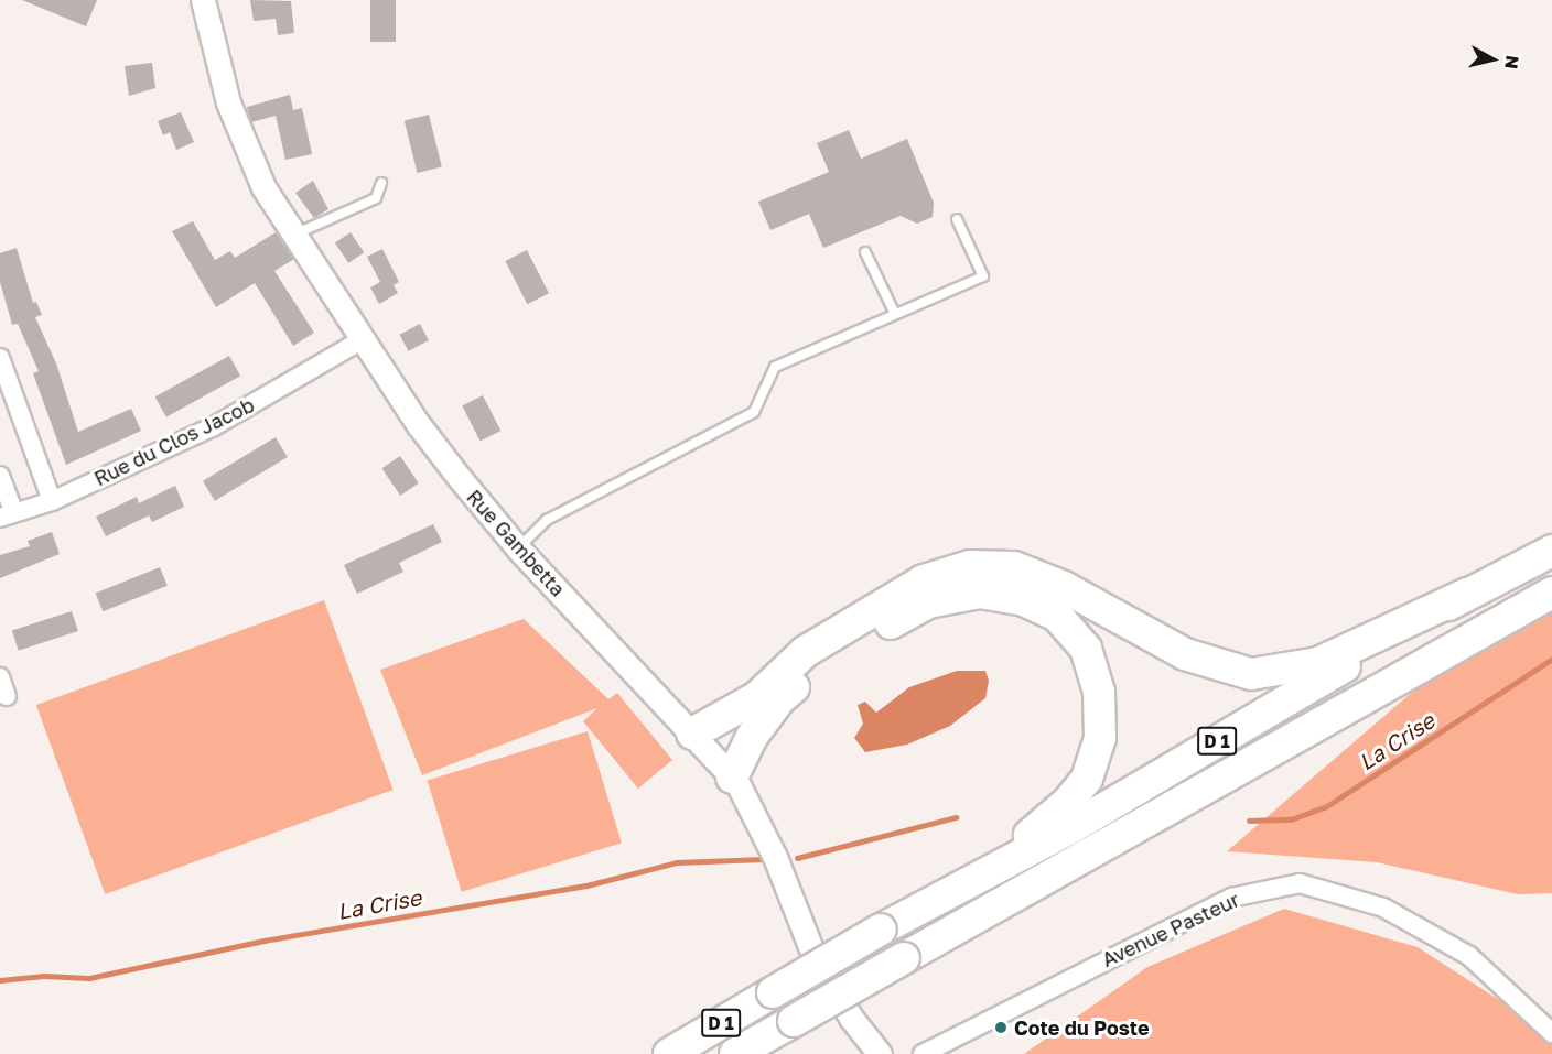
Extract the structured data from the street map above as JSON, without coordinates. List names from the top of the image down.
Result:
{
  "streets": {
    "highway": ["D 1"],
    "street": ["Rue du Clos Jacob", "Rue Gambetta", "Avenue Pasteur"]
  },
  "crossings": [
    ["Rue du Clos Jacob", "Rue Gambetta"]
  ],
  "water": ["La Crise"],
  "places": ["Cote du Poste"],
  "north": "right"
}
